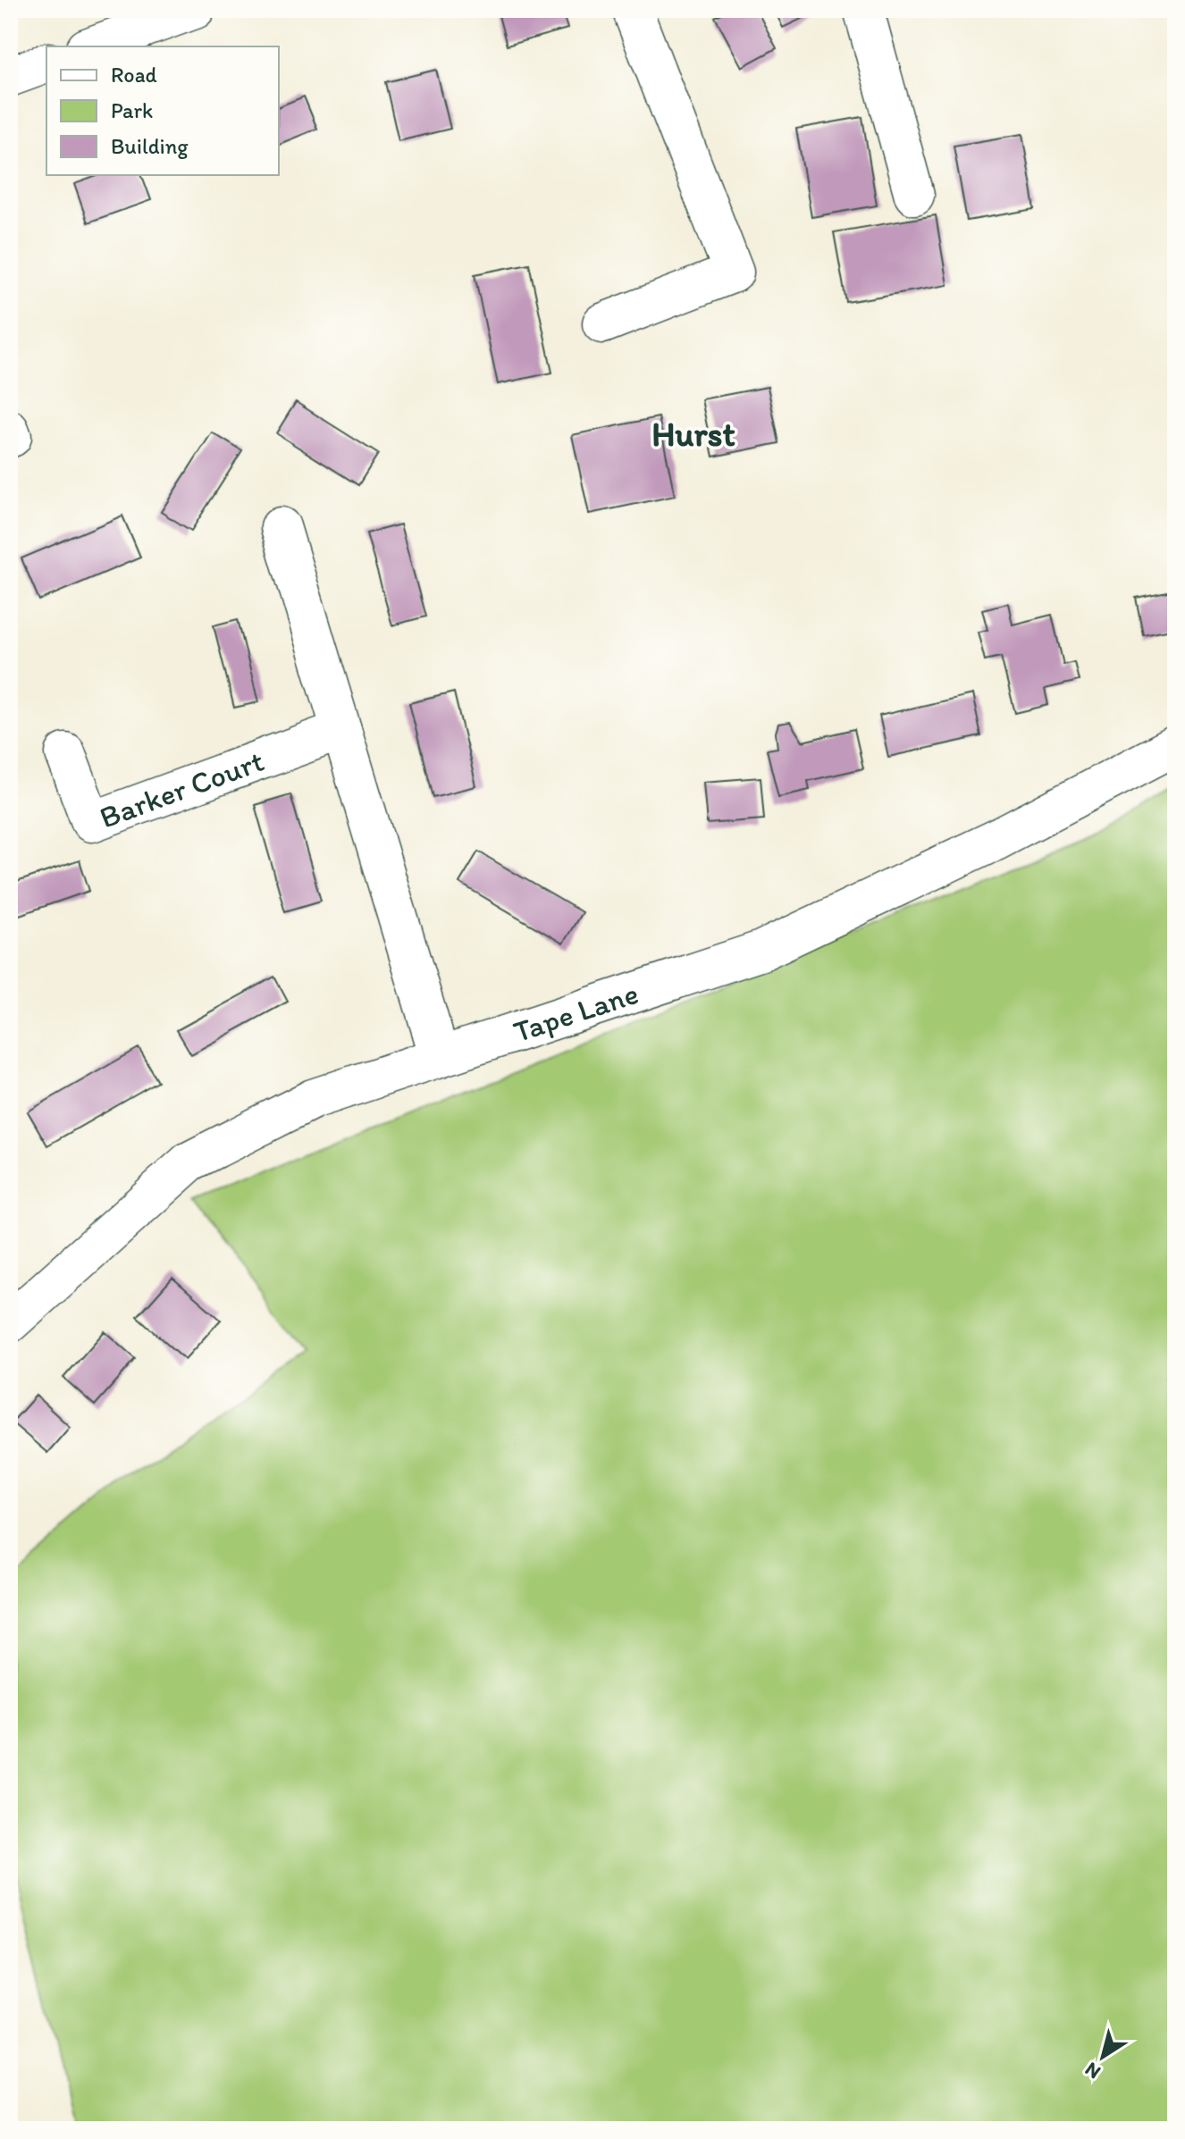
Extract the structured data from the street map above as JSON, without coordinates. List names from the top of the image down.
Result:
{
  "streets": {
    "street": ["Barker Court", "Tape Lane"]
  },
  "districts": ["Hurst"],
  "legend": ["Road", "Park", "Building"],
  "north": "bottom left"
}
